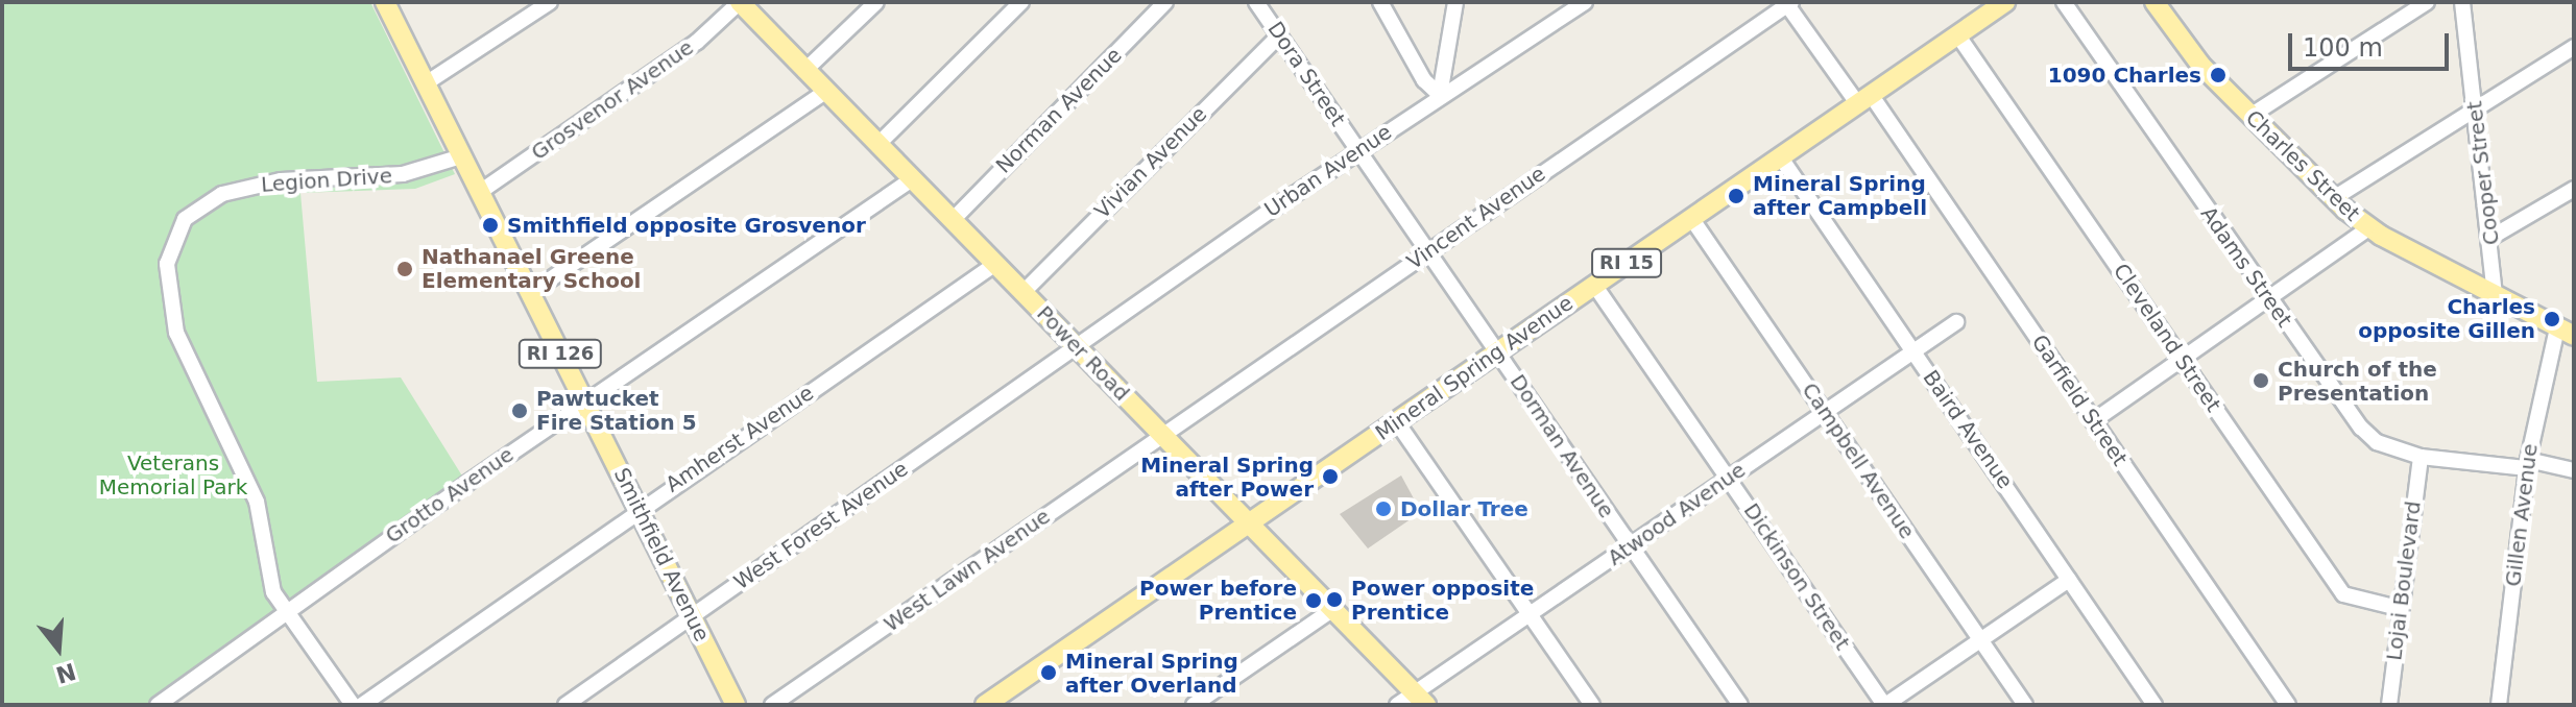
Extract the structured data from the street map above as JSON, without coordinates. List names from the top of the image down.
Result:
{
  "streets": {
    "main road": [
      "Charles Street",
      "RI 15",
      "RI 126",
      "Power Road",
      "Mineral Spring Avenue",
      "Smithfield Avenue"
    ],
    "street": [
      "Dora Street",
      "Grosvenor Avenue",
      "Norman Avenue",
      "Vivian Avenue",
      "Urban Avenue",
      "Cooper Street",
      "Legion Drive",
      "Vincent Avenue",
      "Adams Street",
      "Cleveland Street",
      "Garfield Street",
      "Baird Avenue",
      "Amherst Avenue",
      "Dorman Avenue",
      "Campbell Avenue",
      "Grotto Avenue",
      "Atwood Avenue",
      "Gillen Avenue",
      "West Forest Avenue",
      "West Lawn Avenue",
      "Dickinson Street",
      "Lojai Boulevard"
    ]
  },
  "crossings": [
    ["Dora Street", "Vivian Avenue"],
    ["Dora Street", "Urban Avenue"],
    ["Dora Street", "Vincent Avenue"],
    ["Dora Street", "Mineral Spring Avenue"],
    ["Dora Street", "Dorman Avenue"],
    ["Grosvenor Avenue", "Power Road"],
    ["Grosvenor Avenue", "Smithfield Avenue"],
    ["Norman Avenue", "Power Road"],
    ["Vivian Avenue", "Power Road"],
    ["Charles Street", "Cooper Street"],
    ["Charles Street", "Gillen Avenue"],
    ["Urban Avenue", "Power Road"],
    ["Urban Avenue", "West Forest Avenue"],
    ["Legion Drive", "Grotto Avenue"],
    ["Legion Drive", "Smithfield Avenue"],
    ["Vincent Avenue", "Power Road"],
    ["Vincent Avenue", "Garfield Street"],
    ["Vincent Avenue", "West Lawn Avenue"],
    ["Adams Street", "Gillen Avenue"],
    ["Adams Street", "Lojai Boulevard"],
    ["Cleveland Street", "Mineral Spring Avenue"],
    ["Cleveland Street", "Lojai Boulevard"],
    ["Power Road", "Mineral Spring Avenue"],
    ["Power Road", "Amherst Avenue"],
    ["Power Road", "Grotto Avenue"],
    ["Power Road", "Atwood Avenue"],
    ["Power Road", "West Forest Avenue"],
    ["Power Road", "West Lawn Avenue"],
    ["Mineral Spring Avenue", "Garfield Street"],
    ["Mineral Spring Avenue", "Baird Avenue"],
    ["Mineral Spring Avenue", "Dorman Avenue"],
    ["Mineral Spring Avenue", "Campbell Avenue"],
    ["Mineral Spring Avenue", "Dickinson Street"],
    ["Baird Avenue", "Atwood Avenue"],
    ["Amherst Avenue", "Smithfield Avenue"],
    ["Dorman Avenue", "Atwood Avenue"],
    ["Campbell Avenue", "Atwood Avenue"],
    ["Grotto Avenue", "Smithfield Avenue"],
    ["Atwood Avenue", "Dickinson Street"],
    ["West Forest Avenue", "Smithfield Avenue"]
  ],
  "parks": ["Veterans Memorial Park"],
  "places": [
    "1090 Charles",
    "Mineral Spring after Campbell",
    "Smithfield opposite Grosvenor",
    "Nathanael Greene Elementary School",
    "Charles opposite Gillen",
    "Church of the Presentation",
    "Pawtucket Fire Station 5",
    "Mineral Spring after Power",
    "Dollar Tree",
    "Power opposite Prentice",
    "Power before Prentice",
    "Mineral Spring after Overland"
  ],
  "scale_bar": "100 m",
  "north": "bottom"
}
